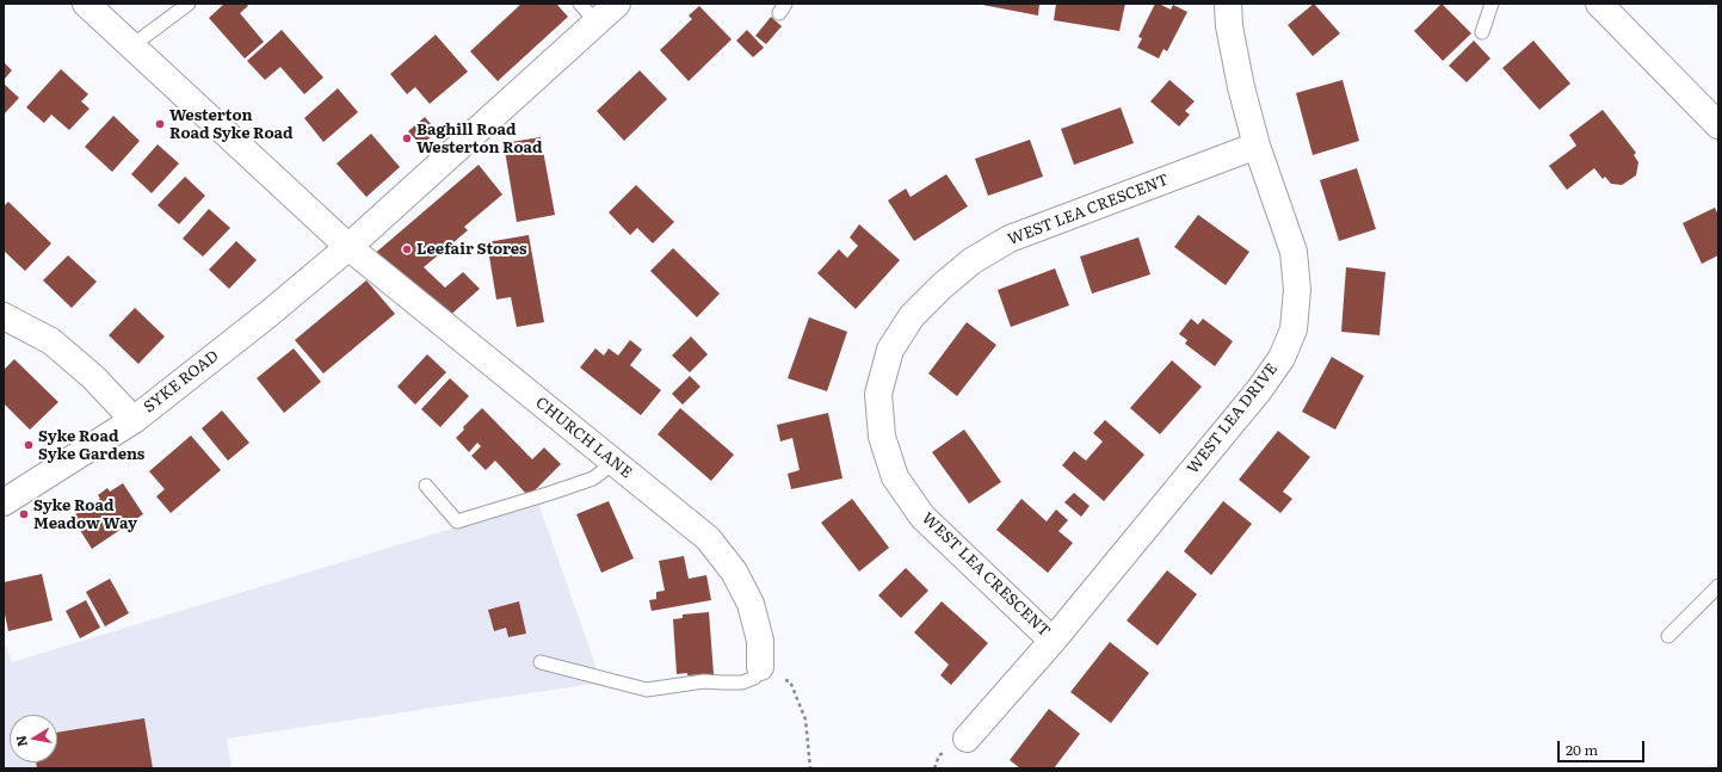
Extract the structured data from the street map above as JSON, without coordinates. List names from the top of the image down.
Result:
{
  "streets": {
    "street": [
      "WEST LEA CRESCENT",
      "SYKE ROAD",
      "WEST LEA DRIVE",
      "CHURCH LANE"
    ]
  },
  "crossings": [
    ["WEST LEA CRESCENT", "WEST LEA DRIVE"],
    ["SYKE ROAD", "CHURCH LANE"]
  ],
  "places": [
    "Westerton Road Syke Road",
    "Baghill Road Westerton Road",
    "Leefair Stores",
    "Syke Road Syke Gardens",
    "Syke Road Meadow Way"
  ],
  "scale_bar": "20 m",
  "north": "left"
}
